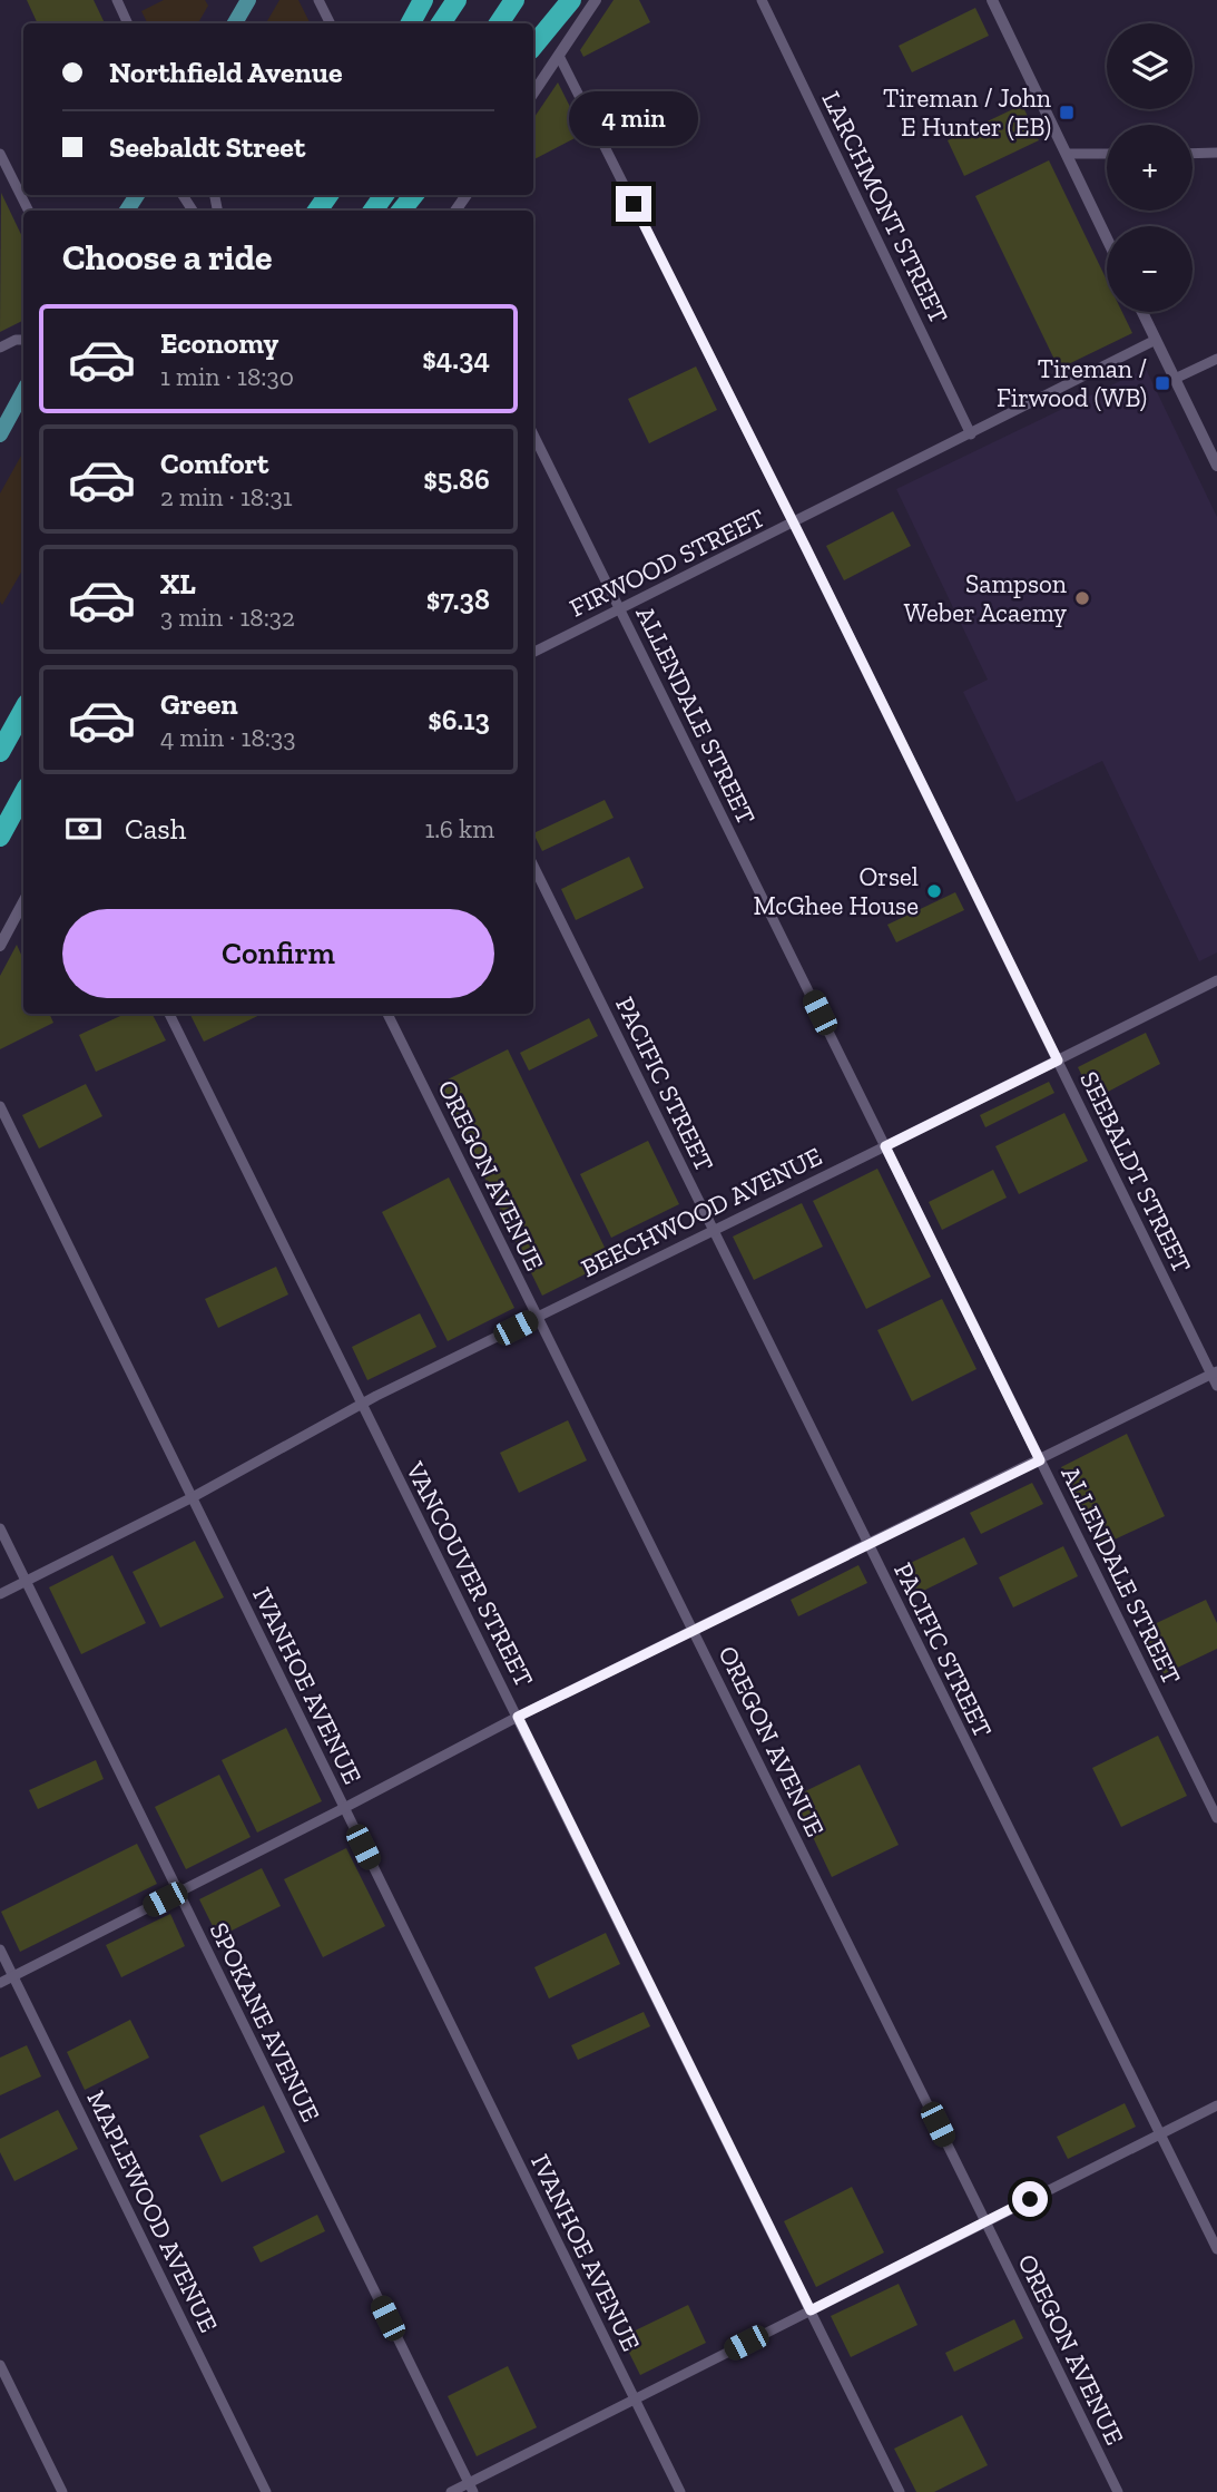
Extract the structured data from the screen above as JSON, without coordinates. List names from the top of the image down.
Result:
{
  "streets": {
    "street": [
      "LARCHMONT STREET",
      "FIRWOOD STREET",
      "ALLENDALE STREET",
      "PACIFIC STREET",
      "SEEBALDT STREET",
      "OREGON AVENUE",
      "BEECHWOOD AVENUE",
      "VANCOUVER STREET",
      "IVANHOE AVENUE",
      "SPOKANE AVENUE",
      "MAPLEWOOD AVENUE"
    ]
  },
  "crossings": [
    ["LARCHMONT STREET", "FIRWOOD STREET"],
    ["FIRWOOD STREET", "ALLENDALE STREET"],
    ["FIRWOOD STREET", "SEEBALDT STREET"],
    ["ALLENDALE STREET", "BEECHWOOD AVENUE"],
    ["PACIFIC STREET", "BEECHWOOD AVENUE"],
    ["SEEBALDT STREET", "BEECHWOOD AVENUE"],
    ["OREGON AVENUE", "BEECHWOOD AVENUE"],
    ["BEECHWOOD AVENUE", "VANCOUVER STREET"],
    ["BEECHWOOD AVENUE", "IVANHOE AVENUE"],
    ["BEECHWOOD AVENUE", "SPOKANE AVENUE"]
  ],
  "places": {
    "transit": ["Tireman / John E Hunter (EB)", "Tireman / Firwood (WB)"],
    "other": ["Sampson Weber Acaemy", "Orsel McGhee House"]
  },
  "page": {
    "map_buttons": ["+", "−"],
    "banner": ["Northfield Avenue", "Seebaldt Street"],
    "bubble": "4 min",
    "heading": "Choose a ride",
    "list": [
      {
        "name": "Economy",
        "note": "1 min · 18:30",
        "value": "$4.34"
      },
      {
        "name": "Comfort",
        "note": "2 min · 18:31",
        "value": "$5.86"
      },
      {
        "name": "XL",
        "note": "3 min · 18:32",
        "value": "$7.38"
      },
      {
        "name": "Green",
        "note": "4 min · 18:33",
        "value": "$6.13"
      }
    ],
    "pay": ["Cash", "1.6 km"],
    "buttons": "Confirm"
  }
}
